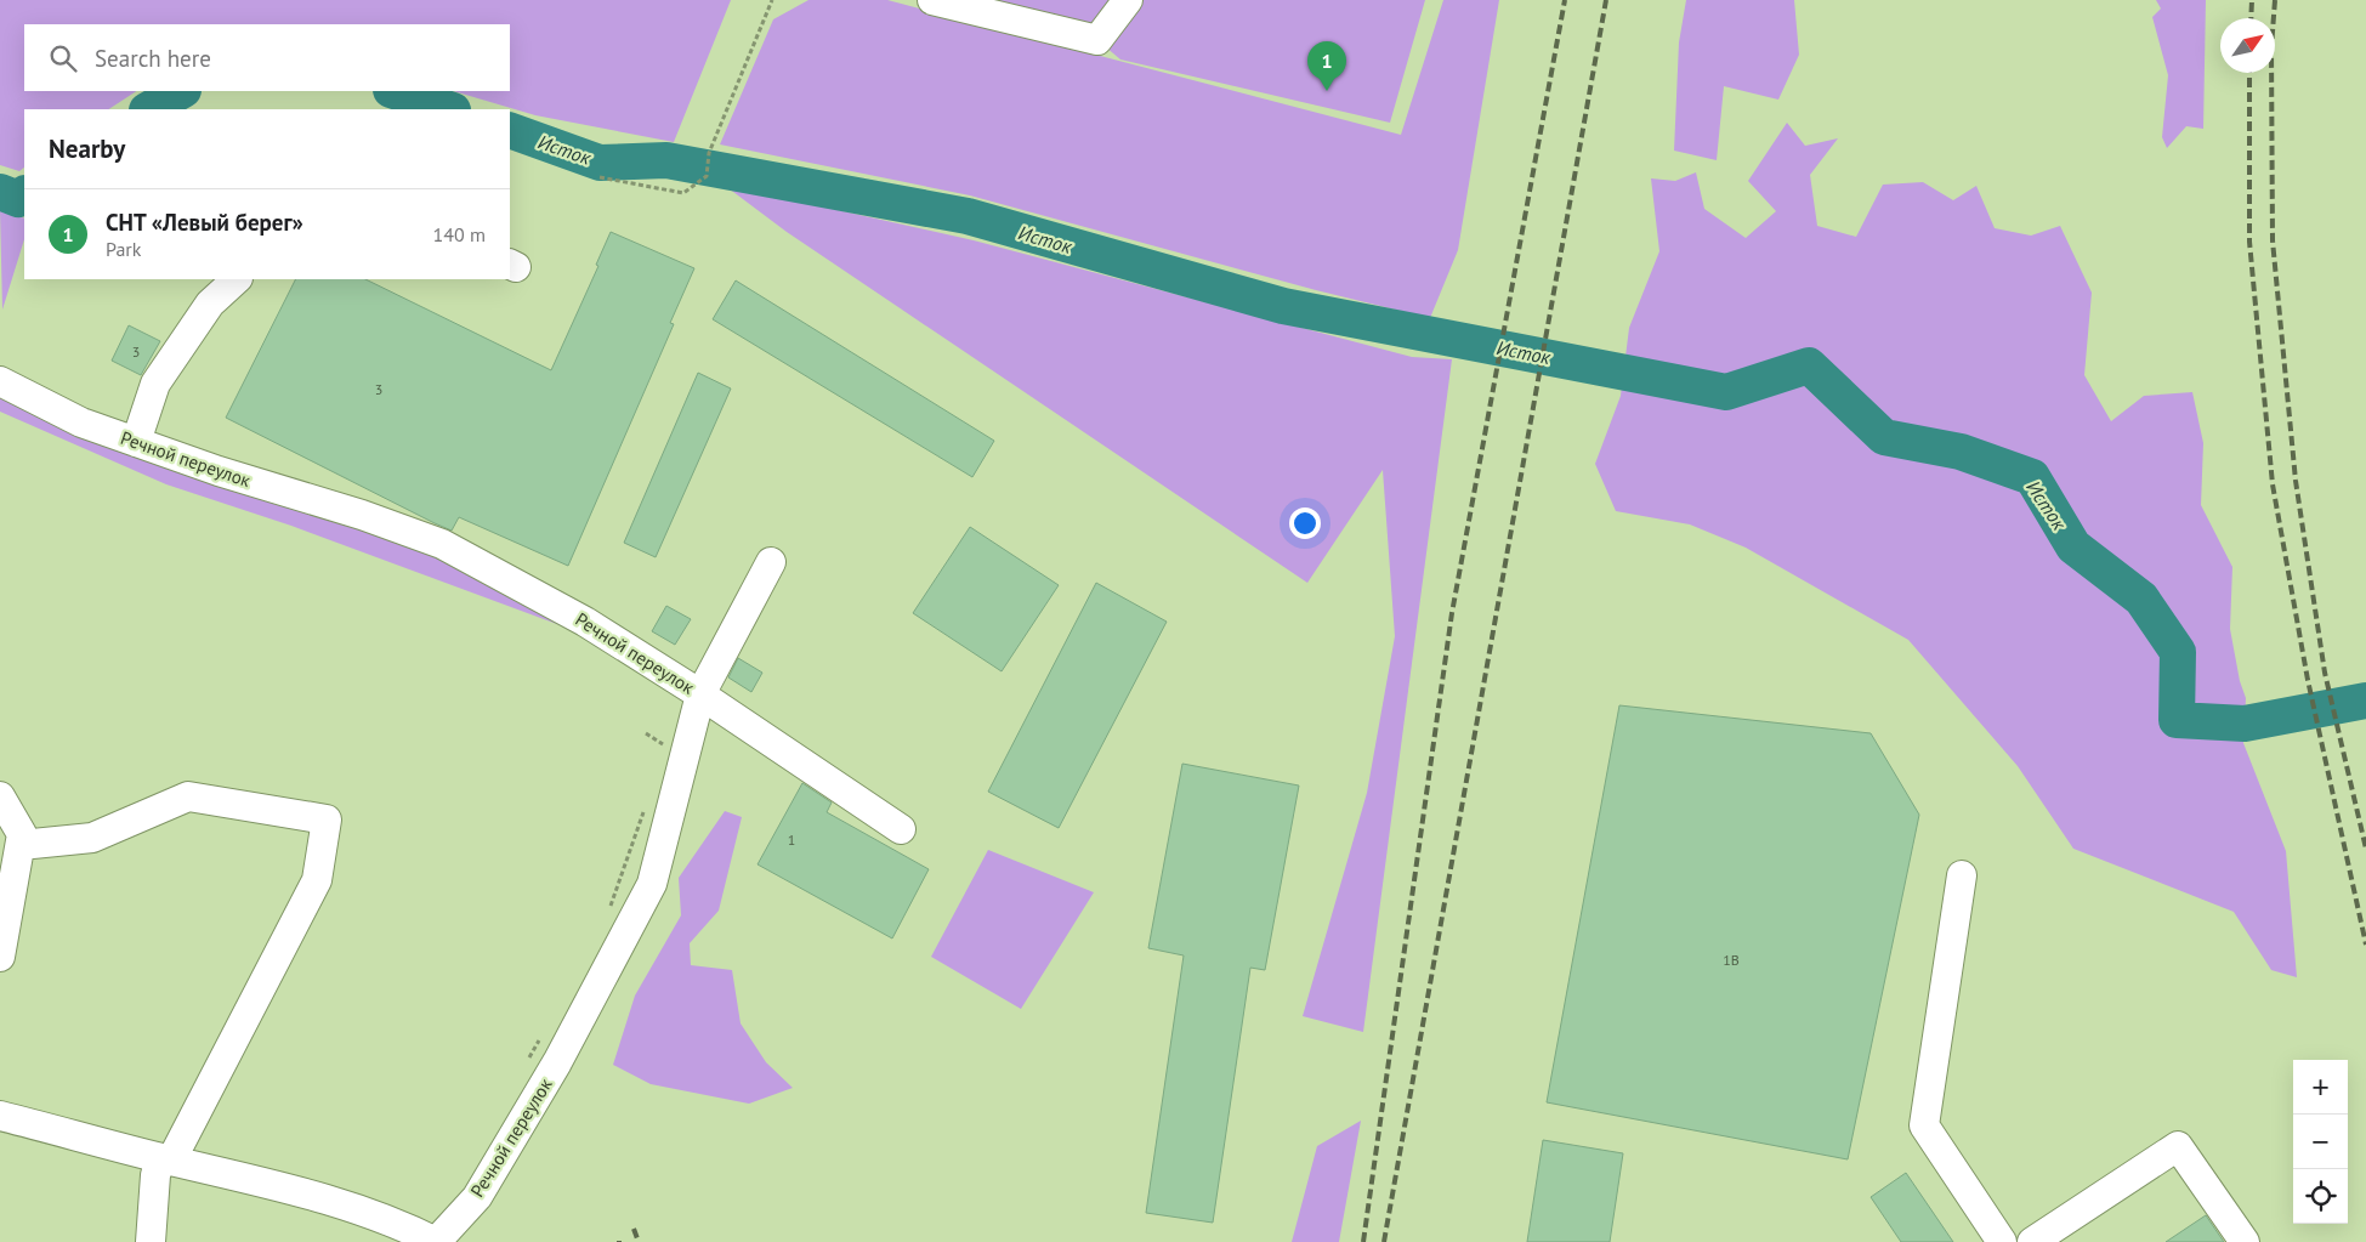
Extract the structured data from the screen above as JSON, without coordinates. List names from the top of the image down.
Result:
{
  "streets": {
    "street": ["Речной переулок"]
  },
  "water": ["Исток"],
  "house_numbers": [
    "3",
    "3",
    "1",
    "1В"
  ],
  "north": "top right",
  "page": {
    "search": "Search here",
    "pins": "1",
    "heading": "Nearby",
    "list": [
      {
        "mark": "1",
        "name": "СНТ «Левый берег»",
        "note": "Park",
        "value": "140 m"
      }
    ],
    "map_buttons": ["+", "−"]
  }
}
